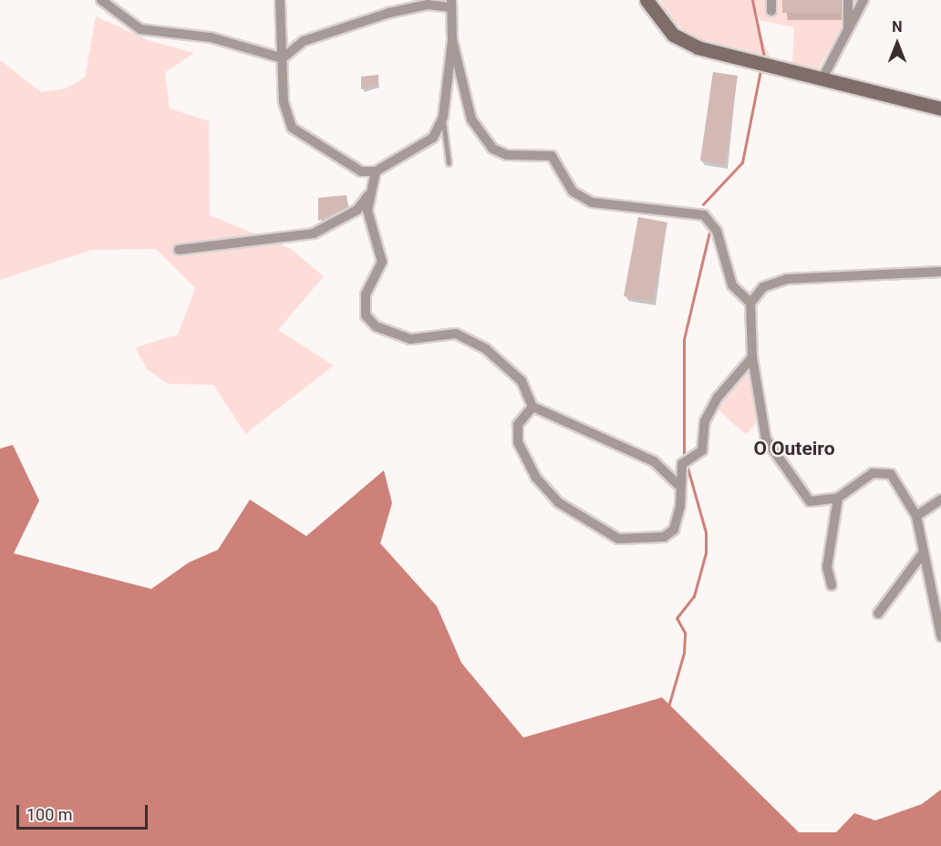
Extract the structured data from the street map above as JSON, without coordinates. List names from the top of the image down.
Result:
{
  "districts": ["O Outeiro"],
  "scale_bar": "100 m",
  "north": "top"
}
